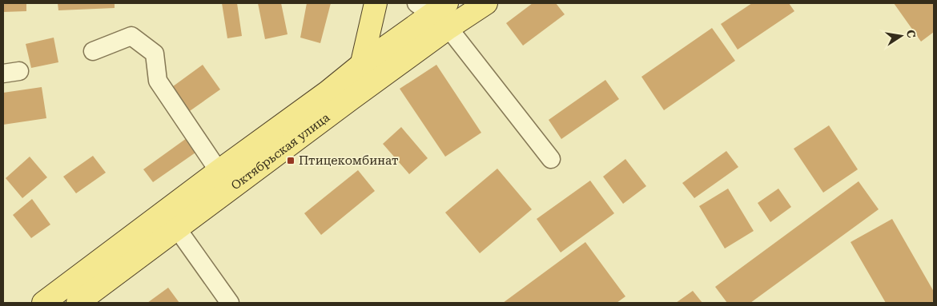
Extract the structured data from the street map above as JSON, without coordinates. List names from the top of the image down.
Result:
{
  "streets": {
    "main road": ["Октябрьская улица"]
  },
  "places": {
    "transit": ["Птицекомбинат"]
  },
  "north": "right"
}
